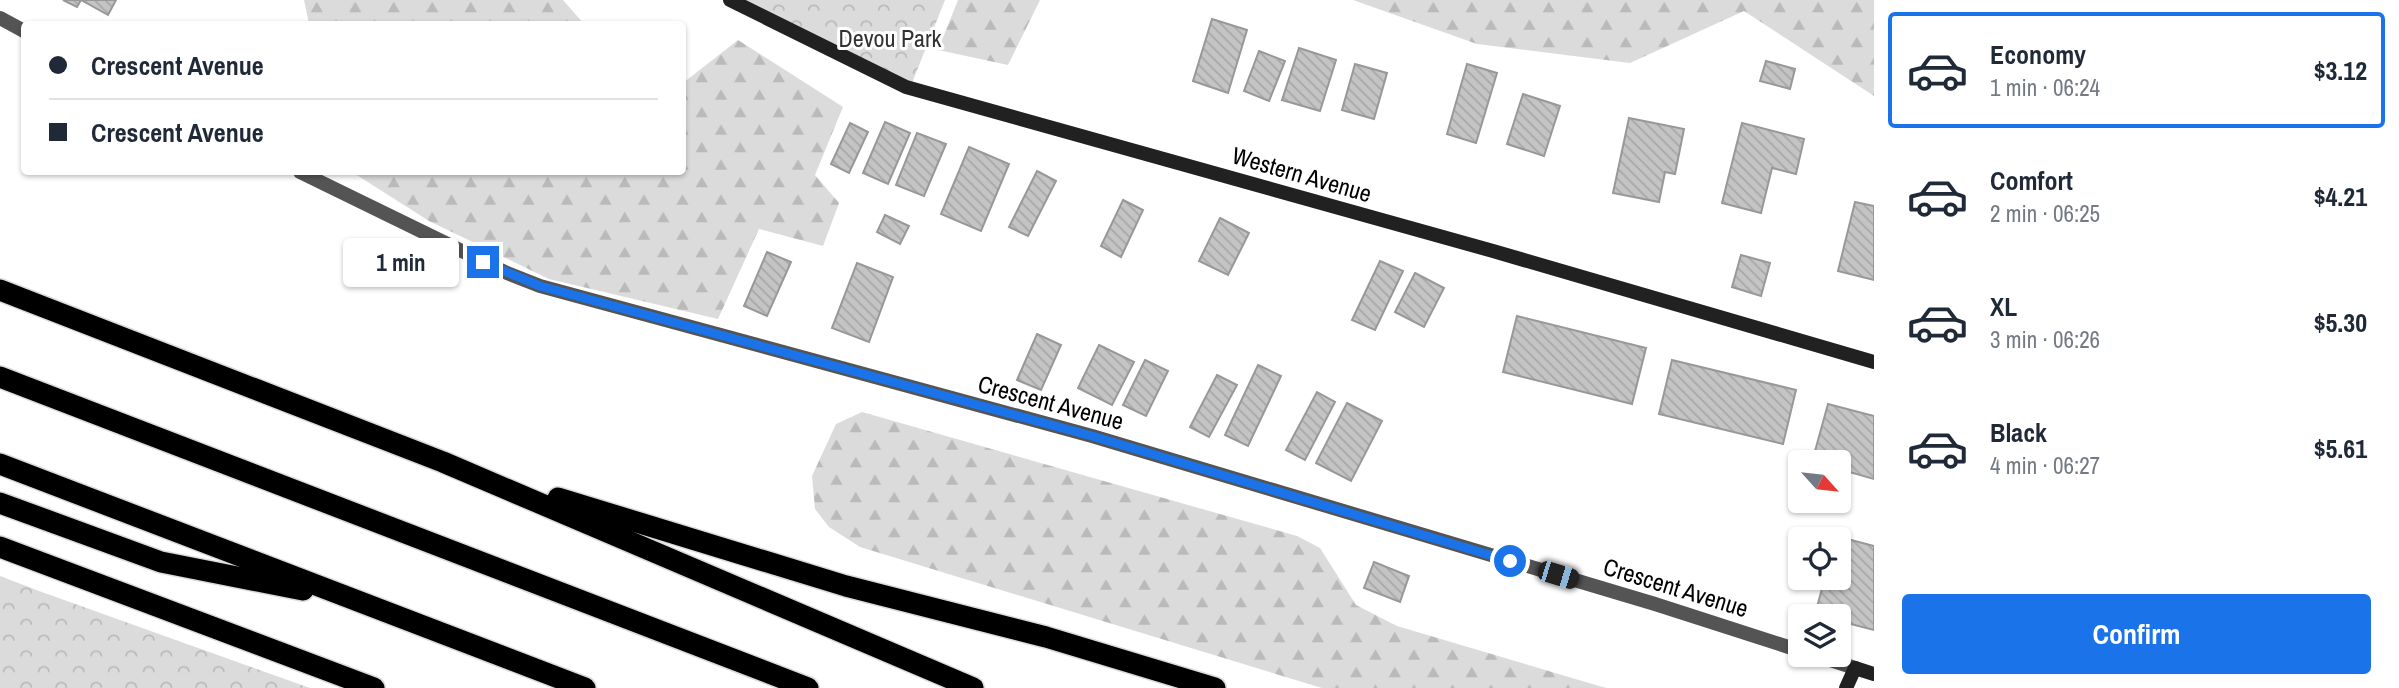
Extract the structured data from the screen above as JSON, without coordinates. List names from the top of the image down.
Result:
{
  "streets": {
    "street": ["Western Avenue", "Crescent Avenue"]
  },
  "parks": ["Devou Park"],
  "north": "bottom right",
  "page": {
    "list": [
      {
        "name": "Economy",
        "note": "1 min · 06:24",
        "value": "$3.12"
      },
      {
        "name": "Comfort",
        "note": "2 min · 06:25",
        "value": "$4.21"
      },
      {
        "name": "XL",
        "note": "3 min · 06:26",
        "value": "$5.30"
      },
      {
        "name": "Black",
        "note": "4 min · 06:27",
        "value": "$5.61"
      }
    ],
    "banner": ["Crescent Avenue", "Crescent Avenue"],
    "bubble": "1 min",
    "buttons": "Confirm"
  }
}
